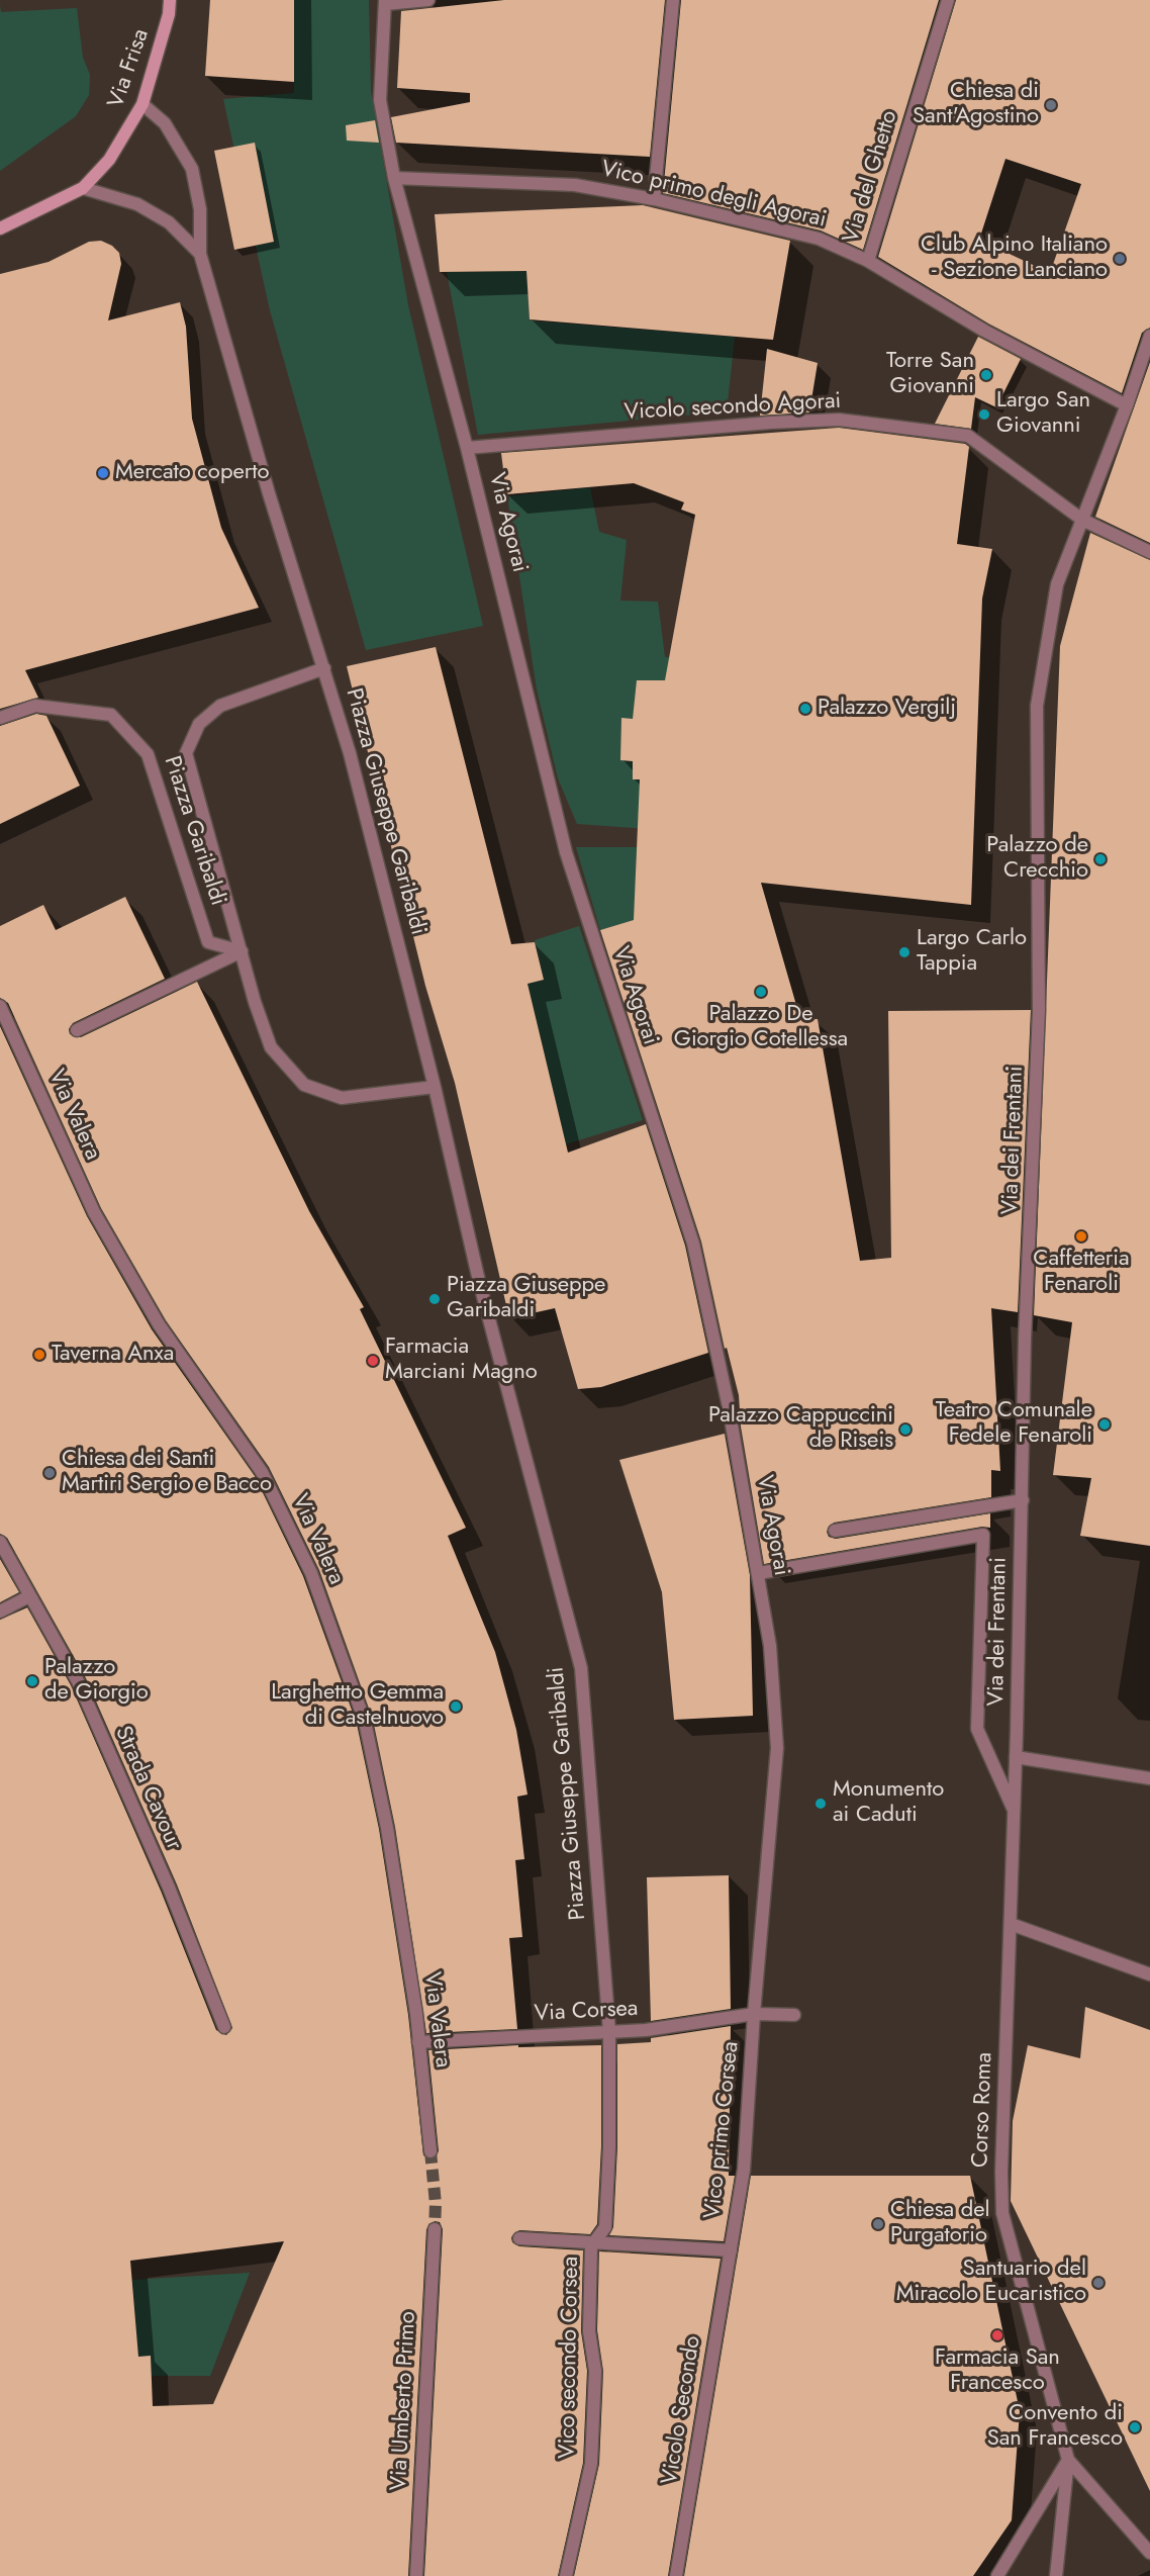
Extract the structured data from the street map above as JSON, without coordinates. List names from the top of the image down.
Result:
{
  "streets": {
    "street": [
      "Via Frisa",
      "Via del Ghetto",
      "Vico primo degli Agorai",
      "Vicolo secondo Agorai",
      "Via Agorai",
      "Piazza Giuseppe Garibaldi",
      "Piazza Garibaldi",
      "Via Valera",
      "Via dei Frentani",
      "Strada Cavour",
      "Via Corsea",
      "Corso Roma",
      "Vico primo Corsea",
      "Vico secondo Corsea",
      "Via Umberto Primo",
      "Vicolo Secondo"
    ]
  },
  "crossings": [
    ["Via del Ghetto", "Vico primo degli Agorai"],
    ["Vico primo degli Agorai", "Via Agorai"],
    ["Vico primo degli Agorai", "Via dei Frentani"],
    ["Vicolo secondo Agorai", "Via Agorai"],
    ["Vicolo secondo Agorai", "Via dei Frentani"],
    ["Via Agorai", "Via Corsea"],
    ["Via Agorai", "Vico primo Corsea"],
    ["Piazza Giuseppe Garibaldi", "Piazza Garibaldi"],
    ["Piazza Giuseppe Garibaldi", "Via Corsea"],
    ["Piazza Giuseppe Garibaldi", "Vico secondo Corsea"],
    ["Via Valera", "Via Corsea"],
    ["Via dei Frentani", "Corso Roma"],
    ["Via Corsea", "Vico primo Corsea"],
    ["Via Corsea", "Vico secondo Corsea"],
    ["Vico primo Corsea", "Vicolo Secondo"]
  ],
  "places": [
    "Chiesa di Sant'Agostino",
    "Club Alpino Italiano - Sezione Lanciano",
    "Torre San Giovanni",
    "Largo San Giovanni",
    "Mercato coperto",
    "Palazzo Vergilj",
    "Palazzo de Crecchio",
    "Largo Carlo Tappia",
    "Palazzo De Giorgio Cotellessa",
    "Caffetteria Fenaroli",
    "Piazza Giuseppe Garibaldi",
    "Taverna Anxa",
    "Farmacia Marciani Magno",
    "Teatro Comunale Fedele Fenaroli",
    "Palazzo Cappuccini de Riseis",
    "Chiesa dei Santi Martiri Sergio e Bacco",
    "Palazzo de Giorgio",
    "Larghettto Gemma di Castelnuovo",
    "Monumento ai Caduti",
    "Chiesa del Purgatorio",
    "Santuario del Miracolo Eucaristico",
    "Farmacia San Francesco",
    "Convento di San Francesco"
  ]
}
